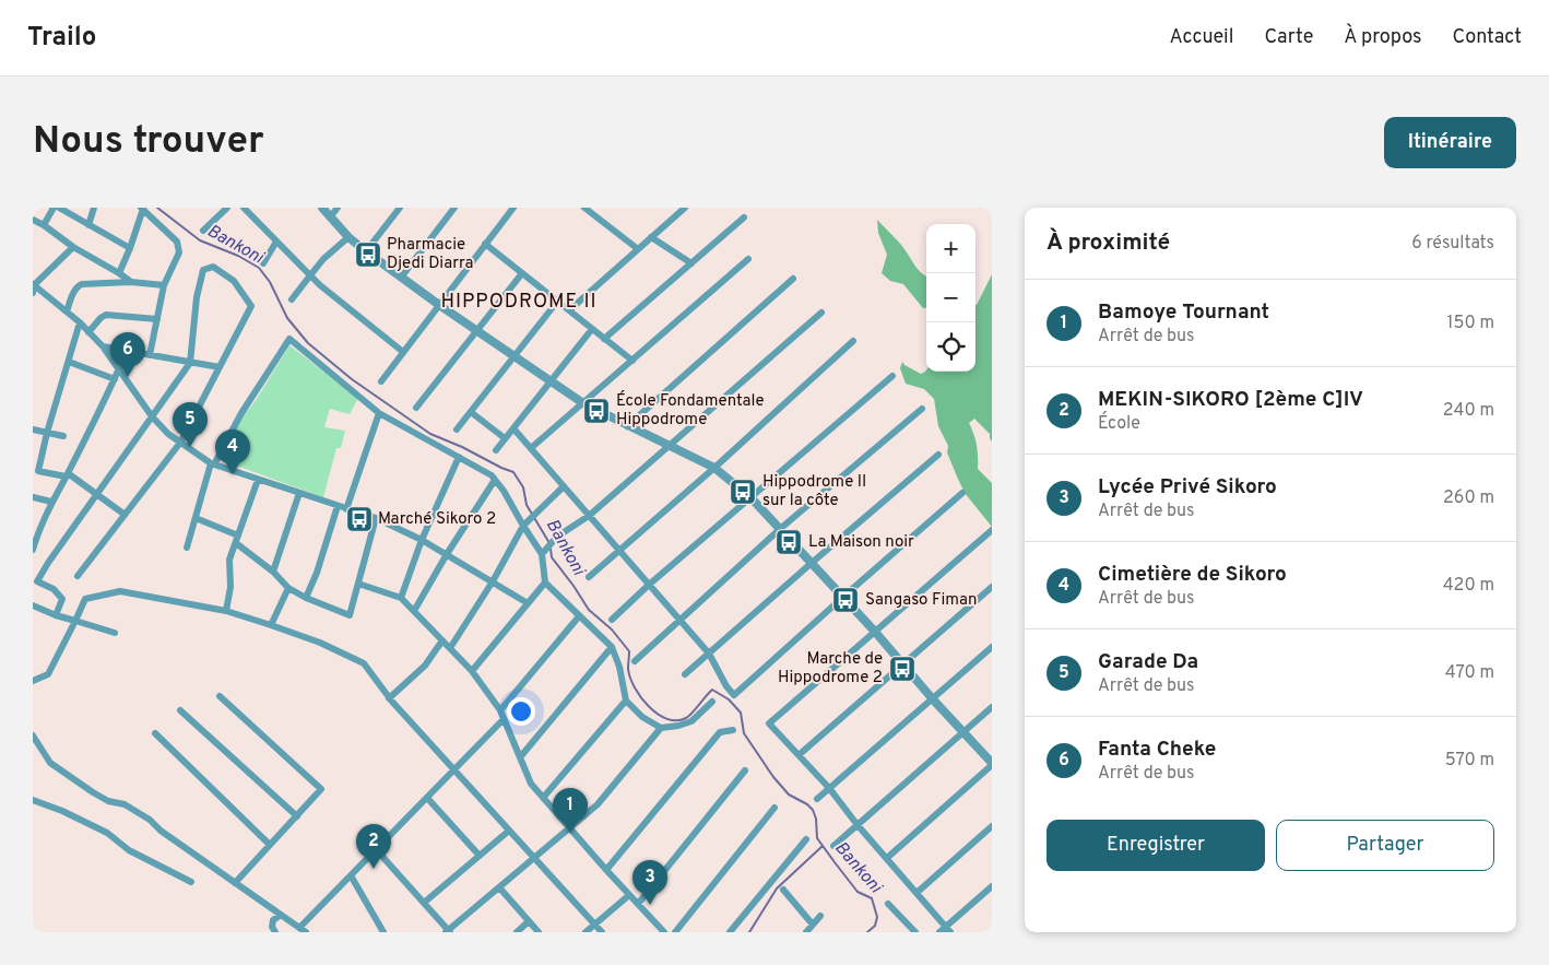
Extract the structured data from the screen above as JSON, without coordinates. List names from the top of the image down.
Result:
{
  "districts": ["HIPPODROME II"],
  "water": ["Bankoni"],
  "places": {
    "bus stop": [
      "Pharmacie Djedi Diarra",
      "École Fondamentale Hippodrome",
      "Hippodrome II sur la côte",
      "Marché Sikoro 2",
      "La Maison noir",
      "Sangaso Fiman",
      "Marche de Hippodrome 2"
    ]
  },
  "page": {
    "header": "Trailo",
    "nav": [
      "Accueil",
      "Carte",
      "À propos",
      "Contact"
    ],
    "buttons": [
      "Itinéraire",
      ["Enregistrer", "Partager"]
    ],
    "title": "Nous trouver",
    "heading": ["À proximité", "6 résultats"],
    "map_buttons": ["+", "−"],
    "list": [
      {
        "mark": "1",
        "name": "Bamoye Tournant",
        "note": "Arrêt de bus",
        "value": "150 m"
      },
      {
        "mark": "2",
        "name": "MEKIN-SIKORO [2ème C]IV",
        "note": "École",
        "value": "240 m"
      },
      {
        "mark": "3",
        "name": "Lycée Privé Sikoro",
        "note": "Arrêt de bus",
        "value": "260 m"
      },
      {
        "mark": "4",
        "name": "Cimetière de Sikoro",
        "note": "Arrêt de bus",
        "value": "420 m"
      },
      {
        "mark": "5",
        "name": "Garade Da",
        "note": "Arrêt de bus",
        "value": "470 m"
      },
      {
        "mark": "6",
        "name": "Fanta Cheke",
        "note": "Arrêt de bus",
        "value": "570 m"
      }
    ],
    "pins": [
      "6",
      "5",
      "4",
      "1",
      "2",
      "3"
    ]
  }
}
